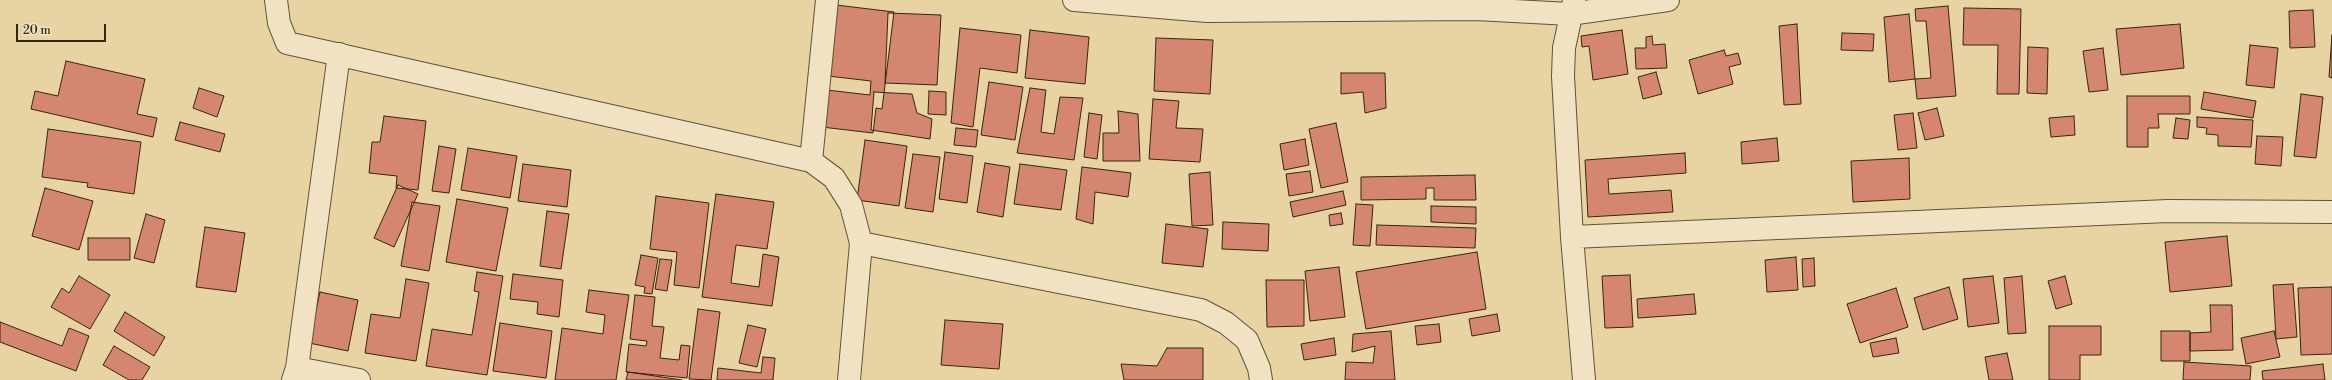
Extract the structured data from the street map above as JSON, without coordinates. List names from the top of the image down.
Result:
{
  "scale_bar": "20 m"
}
